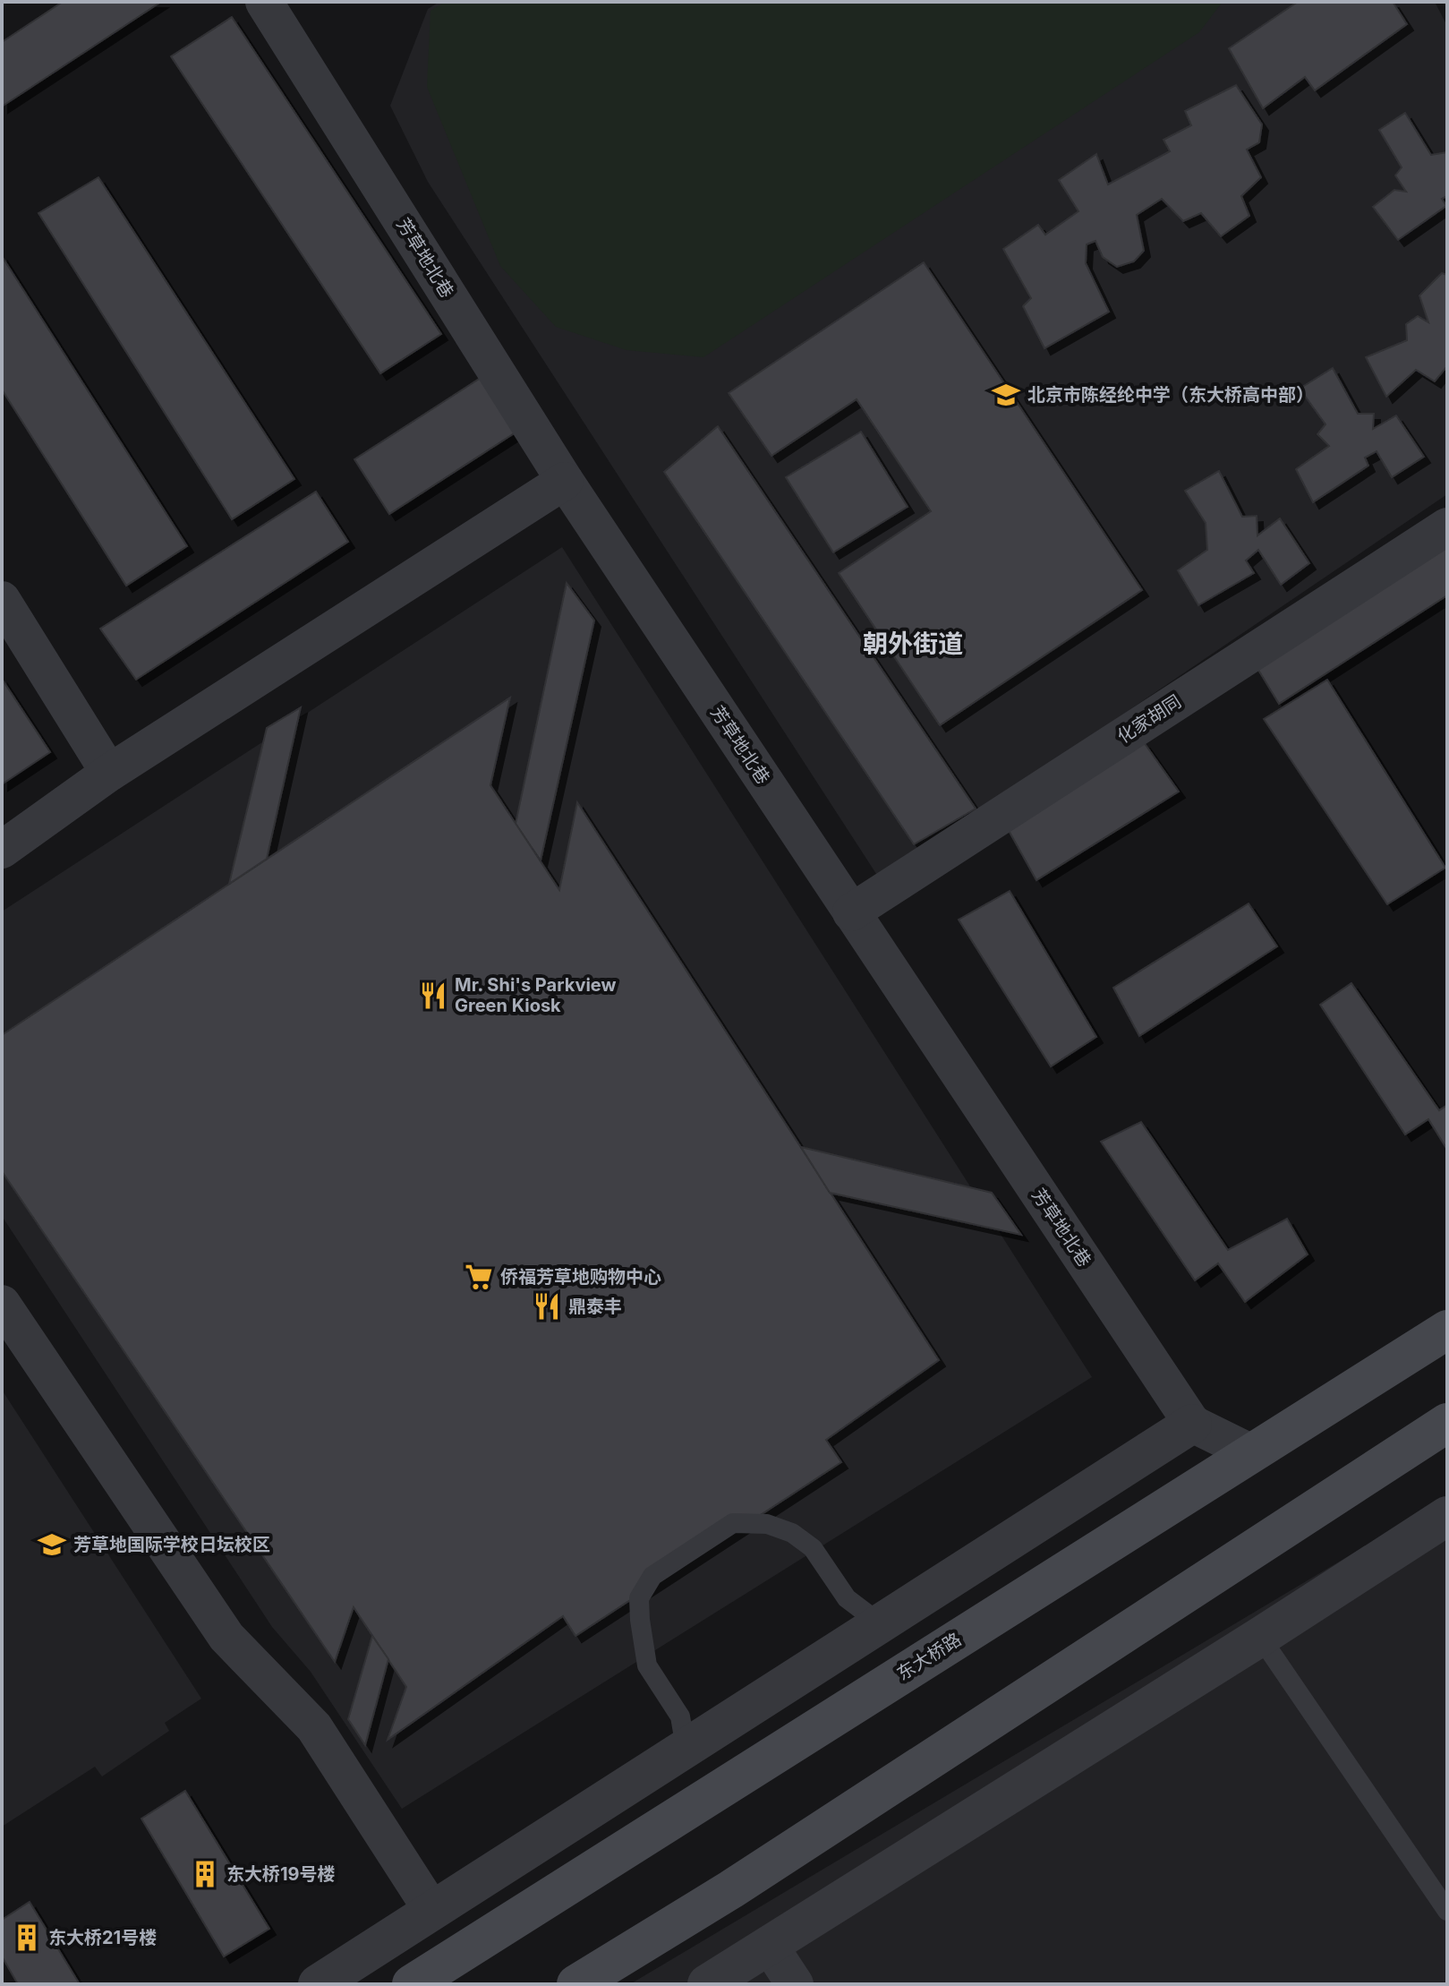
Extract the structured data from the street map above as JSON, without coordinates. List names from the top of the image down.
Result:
{
  "streets": {
    "main road": ["东大桥路"],
    "street": ["芳草地北巷", "化家胡同"]
  },
  "crossings": [
    ["芳草地北巷", "化家胡同"]
  ],
  "districts": ["朝外街道"],
  "places": {
    "school or university": ["北京市陈经纶中学（东大桥高中部）", "芳草地国际学校日坛校区"],
    "restaurant": ["Mr. Shi's Parkview Green Kiosk", "鼎泰丰"],
    "supermarket": ["侨福芳草地购物中心"],
    "building": ["东大桥19号楼", "东大桥21号楼"]
  }
}
